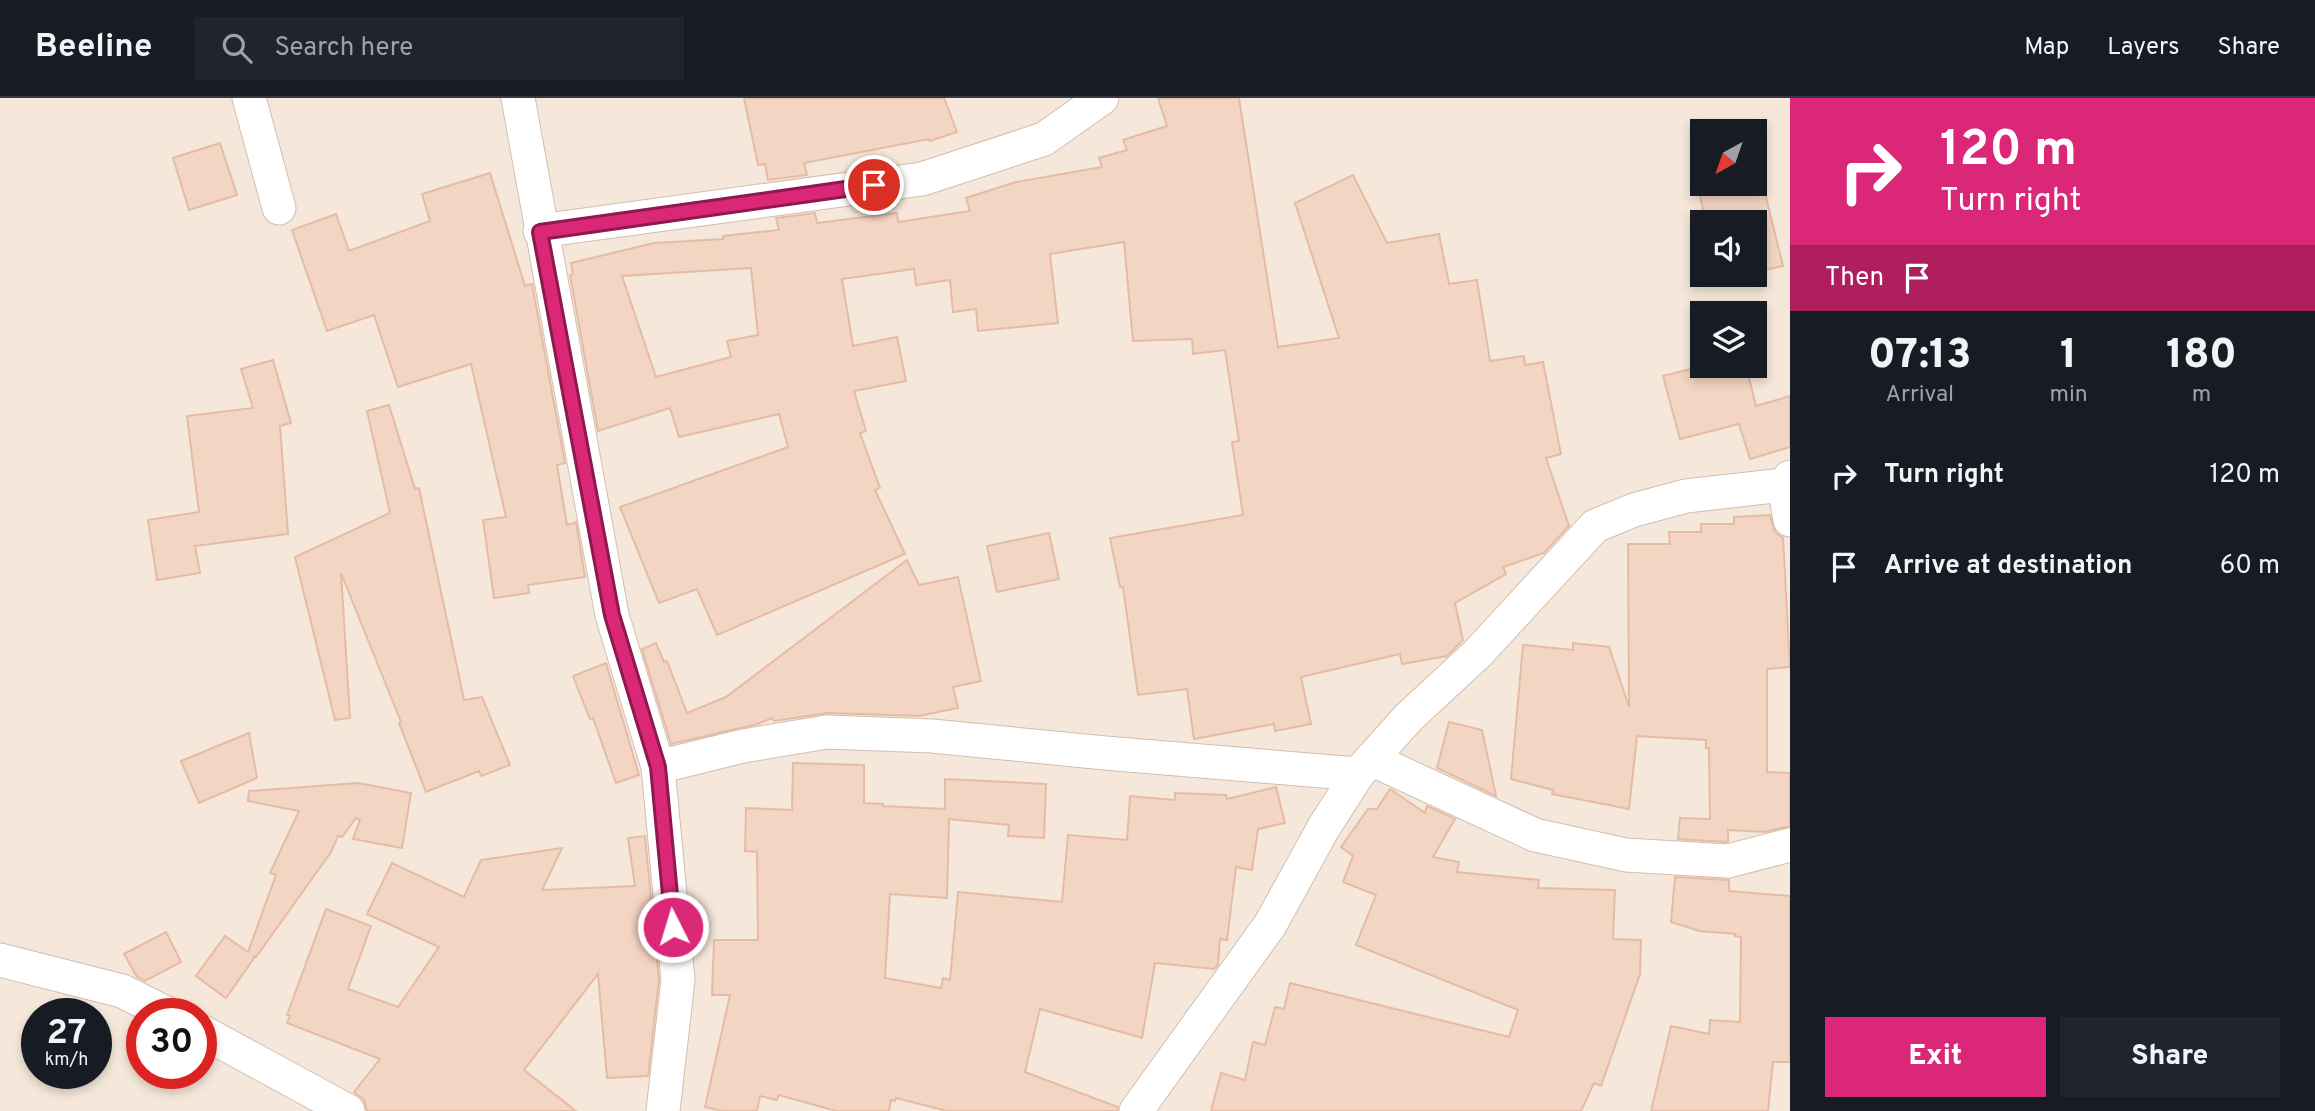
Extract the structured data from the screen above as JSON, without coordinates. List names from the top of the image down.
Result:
{
  "north": "bottom left",
  "page": {
    "header": "Beeline",
    "search": "Search here",
    "nav": ["Map", "Layers", "Share"],
    "turn": ["120 m", "Turn right"],
    "then": "Then",
    "eta": [
      "07:13",
      "Arrival",
      "1",
      "min",
      "180",
      "m"
    ],
    "list": [
      {
        "name": "Turn right",
        "value": "120 m"
      },
      {
        "name": "Arrive at destination",
        "value": "60 m"
      }
    ],
    "speed": "27 km/h",
    "limit": "30",
    "buttons": ["Exit", "Share"]
  }
}
